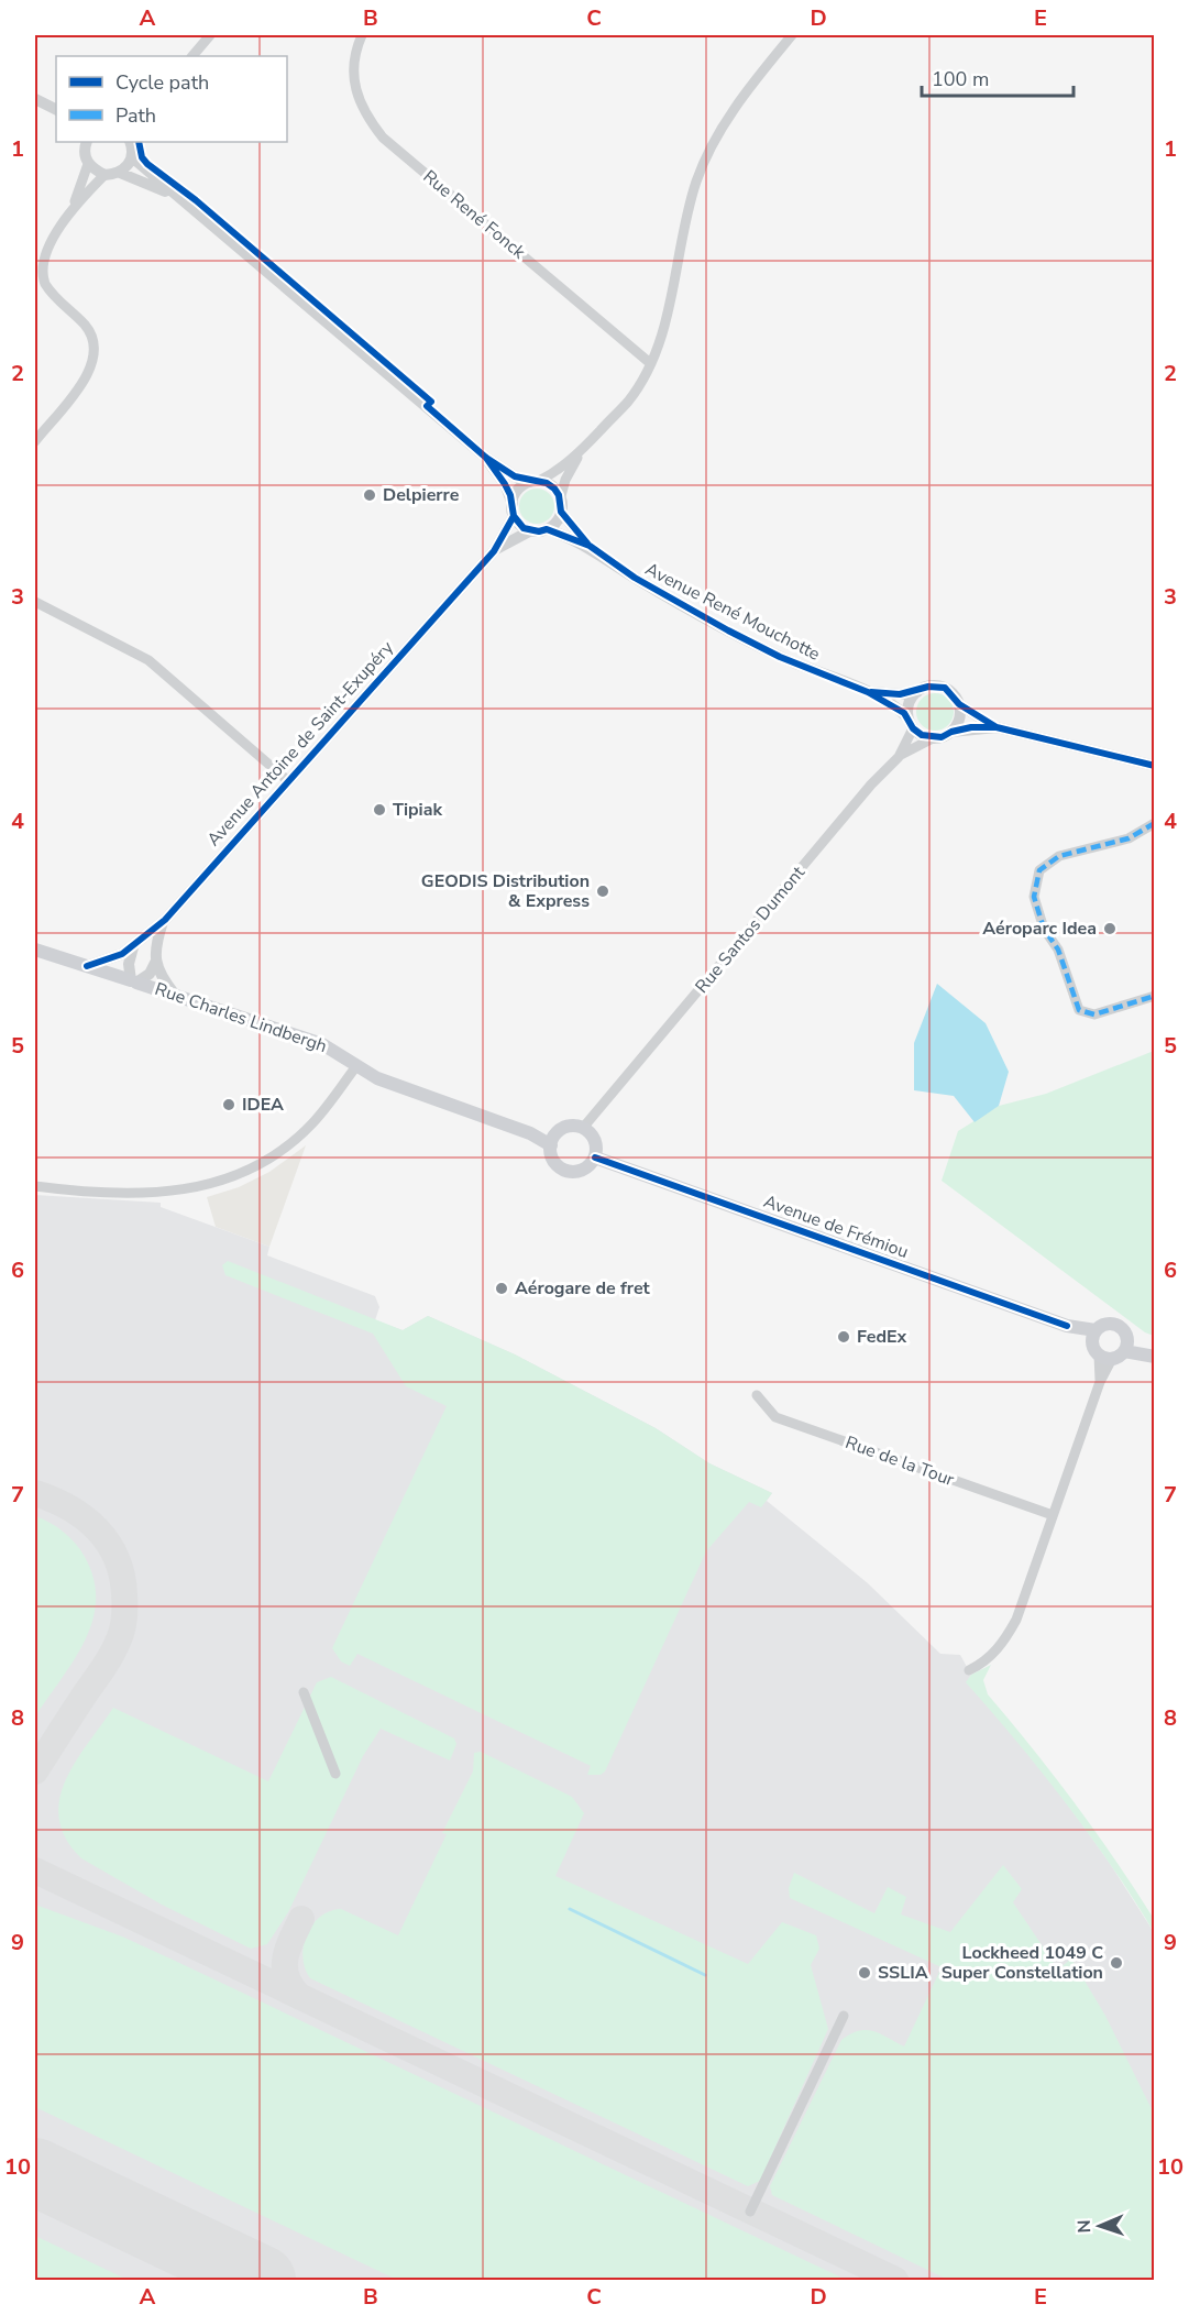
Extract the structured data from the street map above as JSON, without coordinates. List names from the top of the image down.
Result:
{
  "streets": {
    "main road": ["Rue Charles Lindbergh", "Avenue de Frémiou"],
    "street": [
      "Rue René Fonck",
      "Avenue René Mouchotte",
      "Avenue Antoine de Saint-Exupéry",
      "Rue Santos Dumont",
      "Rue de la Tour"
    ]
  },
  "crossings": [
    ["Avenue René Mouchotte", "Avenue Antoine de Saint-Exupéry"],
    ["Avenue René Mouchotte", "Rue Santos Dumont"],
    ["Avenue Antoine de Saint-Exupéry", "Rue Charles Lindbergh"],
    ["Rue Santos Dumont", "Rue Charles Lindbergh"],
    ["Rue Santos Dumont", "Avenue de Frémiou"],
    ["Rue Charles Lindbergh", "Avenue de Frémiou"]
  ],
  "places": [
    "Delpierre",
    "Tipiak",
    "GEODIS Distribution & Express",
    "Aéroparc Idea",
    "IDEA",
    "Aérogare de fret",
    "FedEx",
    "Lockheed 1049 C Super Constellation",
    "SSLIA"
  ],
  "legend": ["Cycle path", "Path"],
  "scale_bar": "100 m",
  "north": "left",
  "grid": {
    "columns": [
      "A",
      "B",
      "C",
      "D",
      "E"
    ],
    "rows": [
      "1",
      "2",
      "3",
      "4",
      "5",
      "6",
      "7",
      "8",
      "9",
      "10"
    ]
  }
}
